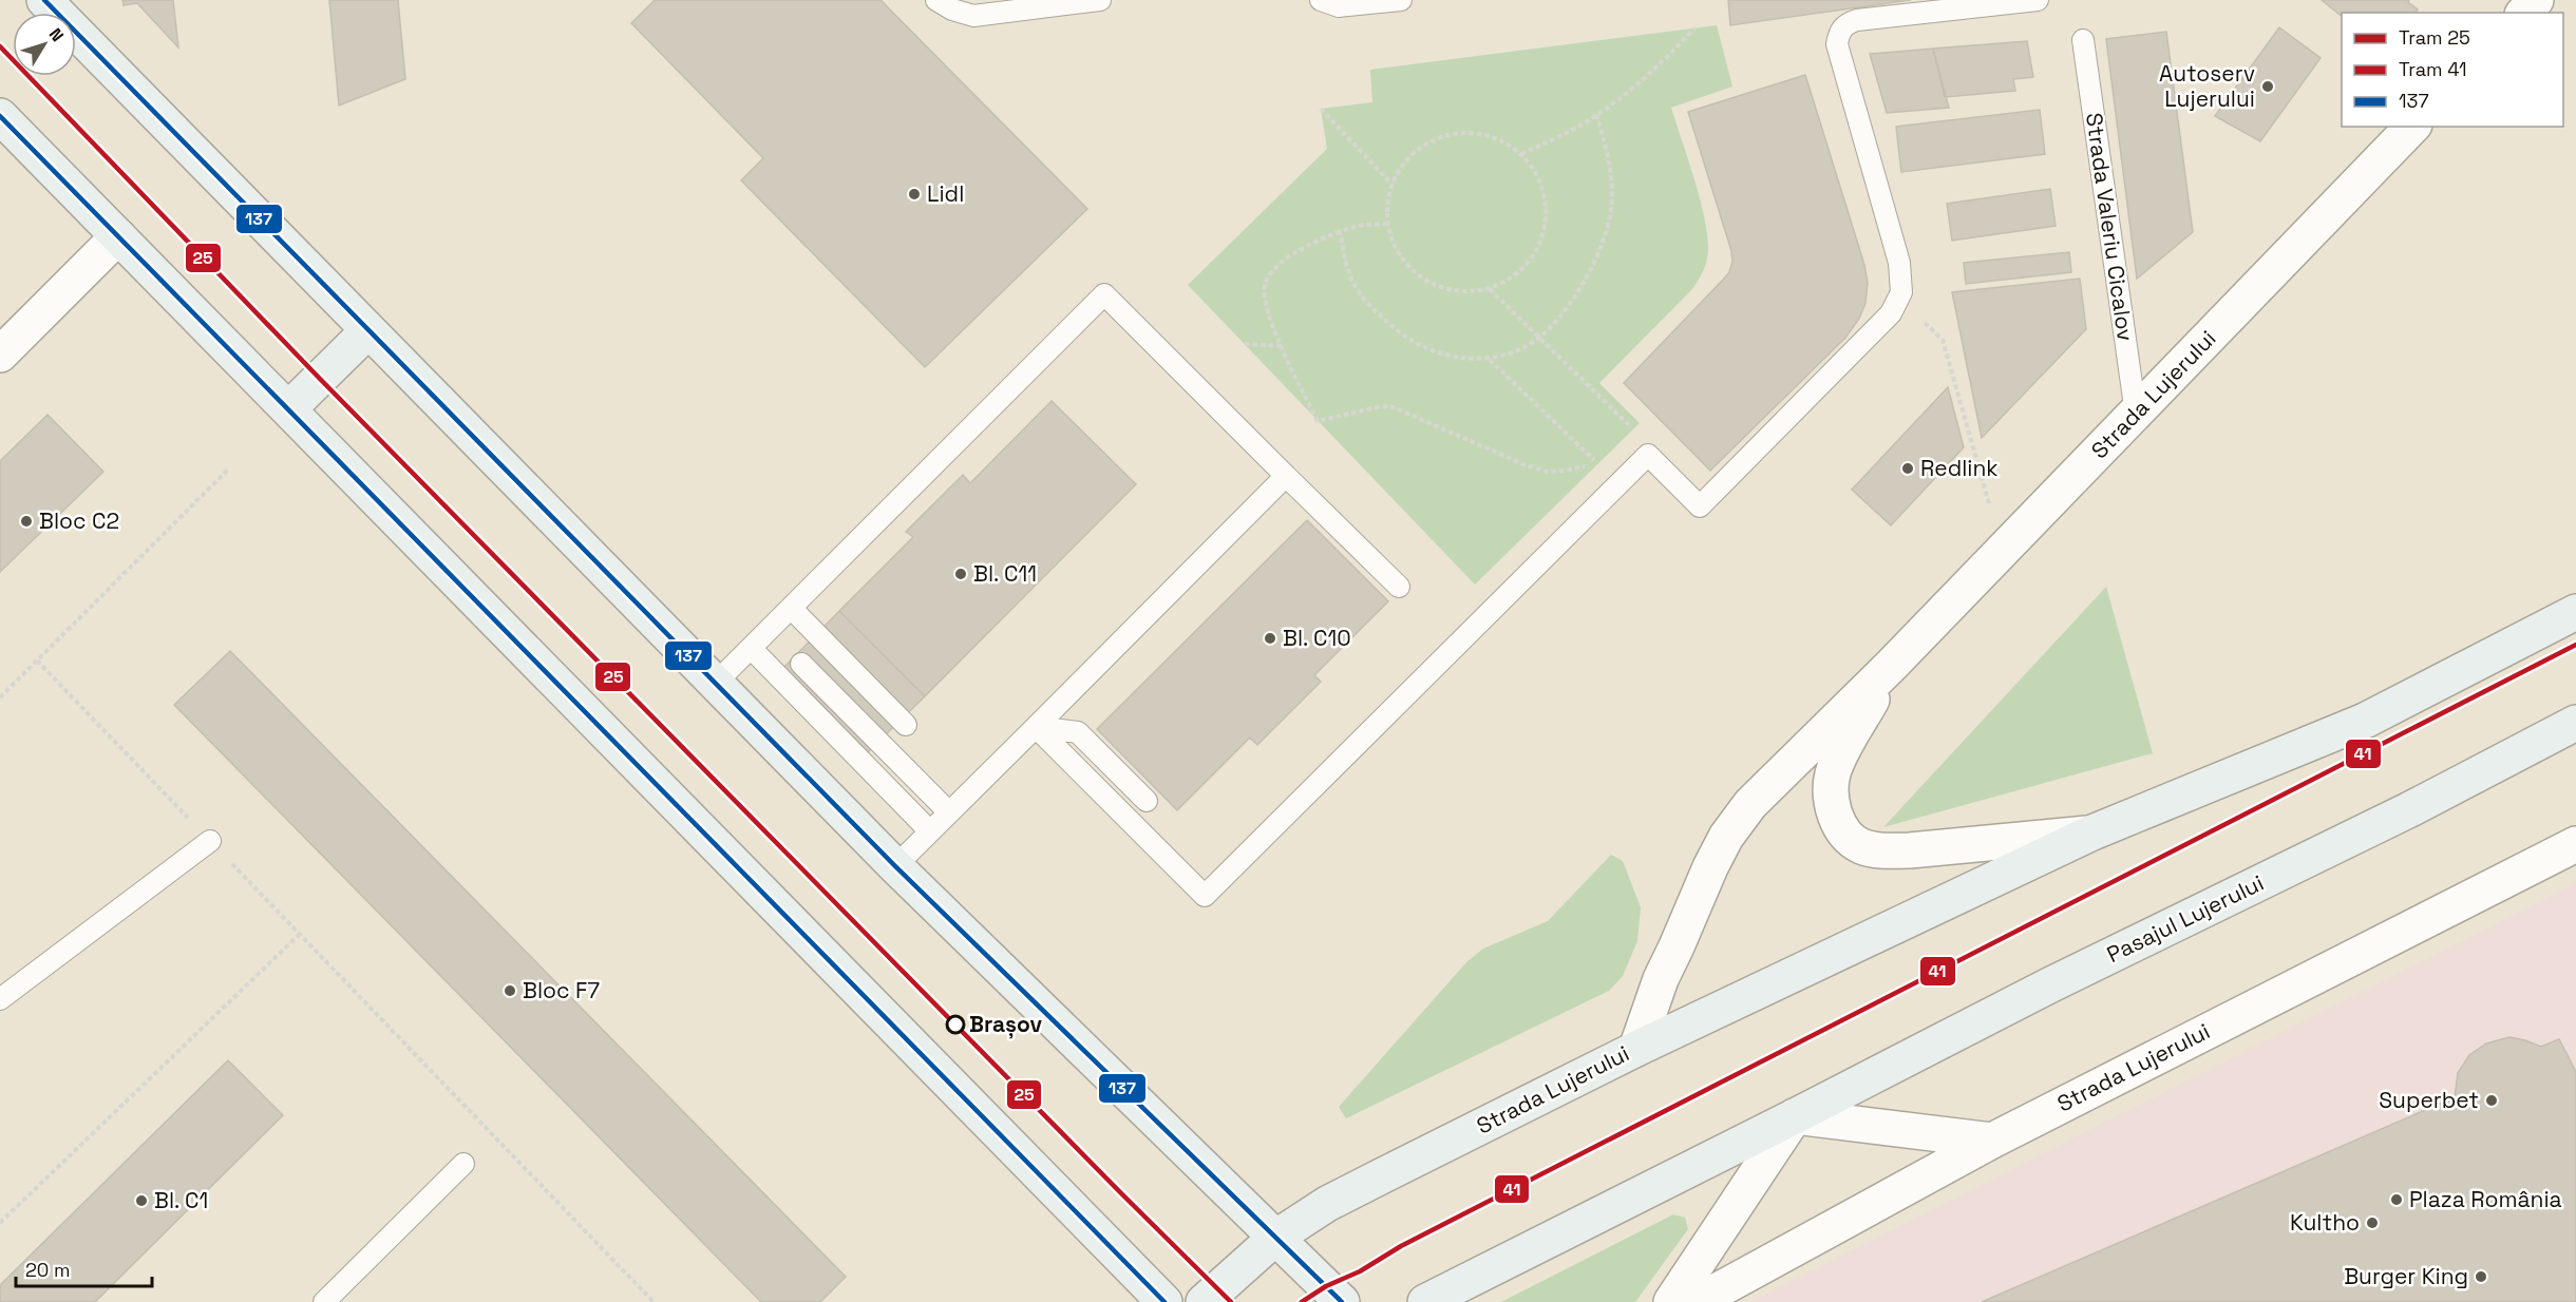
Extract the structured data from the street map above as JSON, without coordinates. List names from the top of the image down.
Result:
{
  "streets": {
    "main road": ["Strada Lujerului", "Pasajul Lujerului"],
    "lane": ["Strada Valeriu Cicalov"]
  },
  "crossings": [
    ["Strada Valeriu Cicalov", "Strada Lujerului"]
  ],
  "places": [
    "Autoserv Lujerului",
    "Lidl",
    "Redlink",
    "Bloc C2",
    "Bl. C11",
    "Bl. C10",
    "Bloc F7",
    "Brașov",
    "Superbet",
    "Plaza România",
    "Bl. C1",
    "Kultho",
    "Burger King"
  ],
  "lines": ["transit line 137", "tram line 25", "tram line 41"],
  "legend": ["Tram 25", "Tram 41", "137"],
  "scale_bar": "20 m",
  "north": "top right"
}
